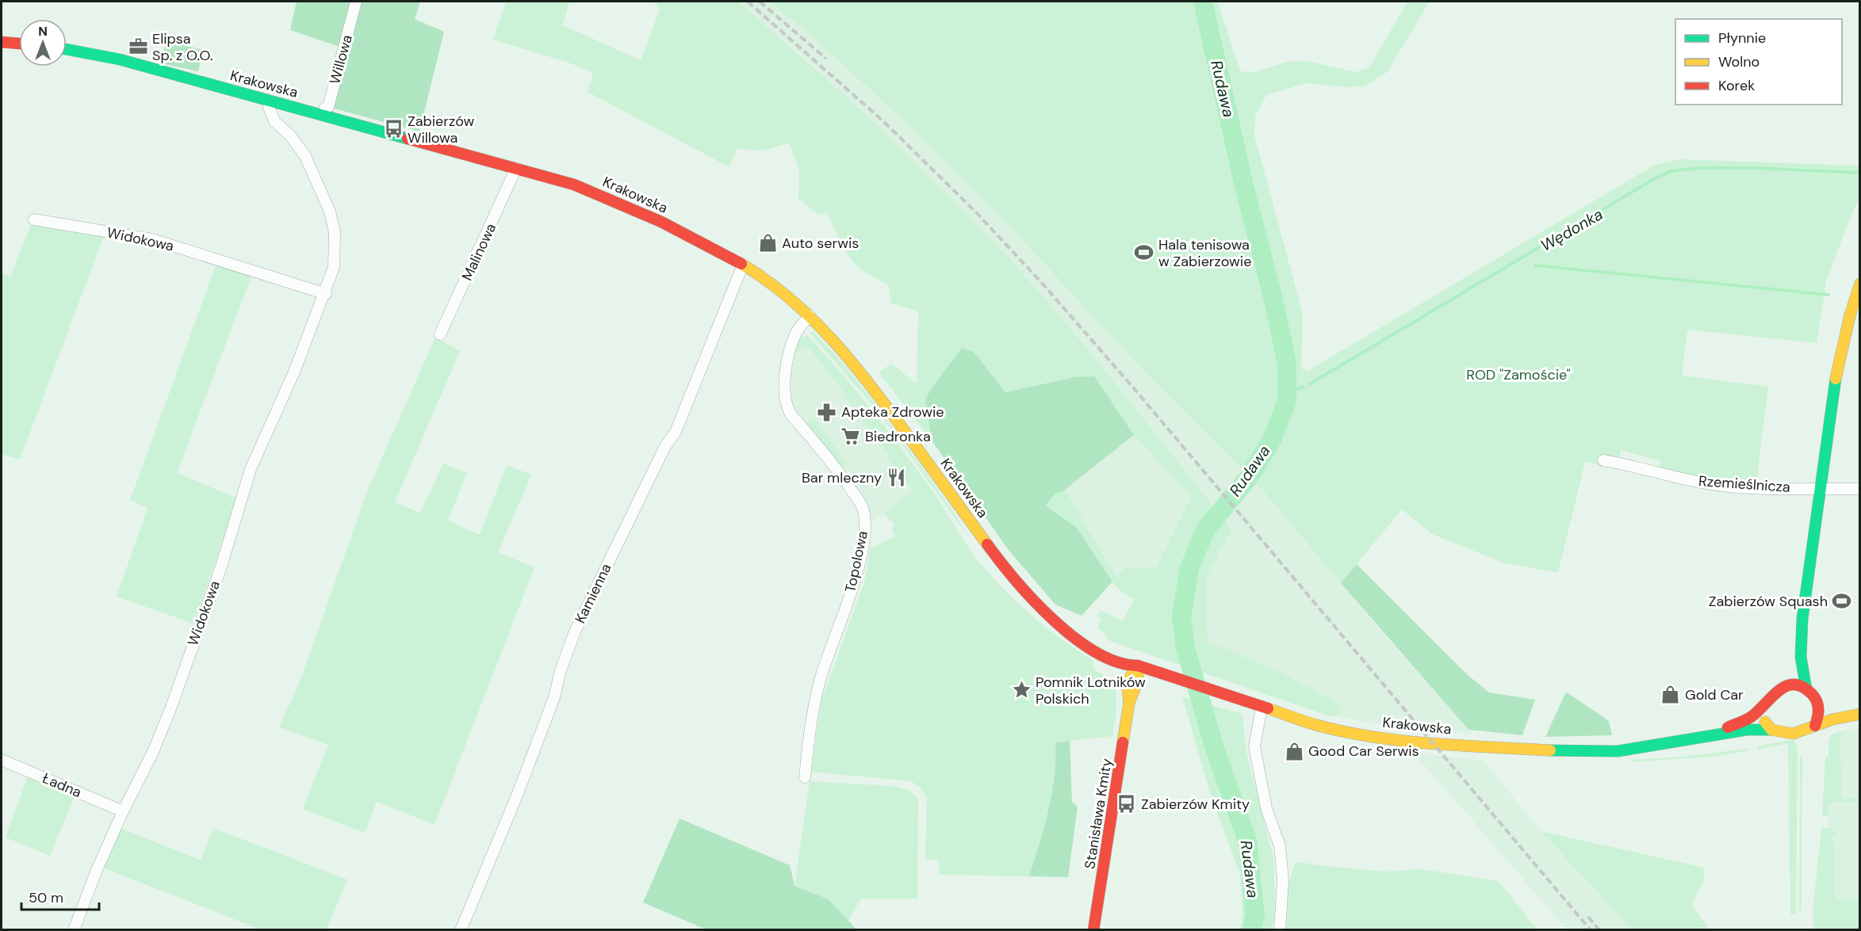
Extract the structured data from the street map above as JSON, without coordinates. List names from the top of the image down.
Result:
{
  "streets": {
    "main road": ["Krakowska", "Stanisława Kmity"],
    "street": [
      "Willowa",
      "Widokowa",
      "Malinowa",
      "Rzemieślnicza",
      "Topolowa",
      "Kamienna",
      "Ładna"
    ]
  },
  "crossings": [
    ["Willowa", "Krakowska"],
    ["Krakowska", "Widokowa"],
    ["Krakowska", "Malinowa"],
    ["Krakowska", "Topolowa"],
    ["Krakowska", "Kamienna"],
    ["Krakowska", "Stanisława Kmity"],
    ["Widokowa", "Ładna"]
  ],
  "water": ["Rudawa", "Wędonka"],
  "parks": ["ROD \"Zamoście\""],
  "places": {
    "office": ["Elipsa Sp. z O.O."],
    "bus stop": ["Zabierzów Willowa", "Zabierzów Kmity"],
    "shop": ["Auto serwis", "Gold Car", "Good Car Serwis"],
    "sports": ["Hala tenisowa w Zabierzowie", "Zabierzów Squash"],
    "pharmacy": ["Apteka Zdrowie"],
    "supermarket": ["Biedronka"],
    "restaurant": ["Bar mleczny"],
    "place": ["Pomnik Lotników Polskich"]
  },
  "legend": ["Płynnie", "Wolno", "Korek"],
  "scale_bar": "50 m",
  "north": "top"
}
